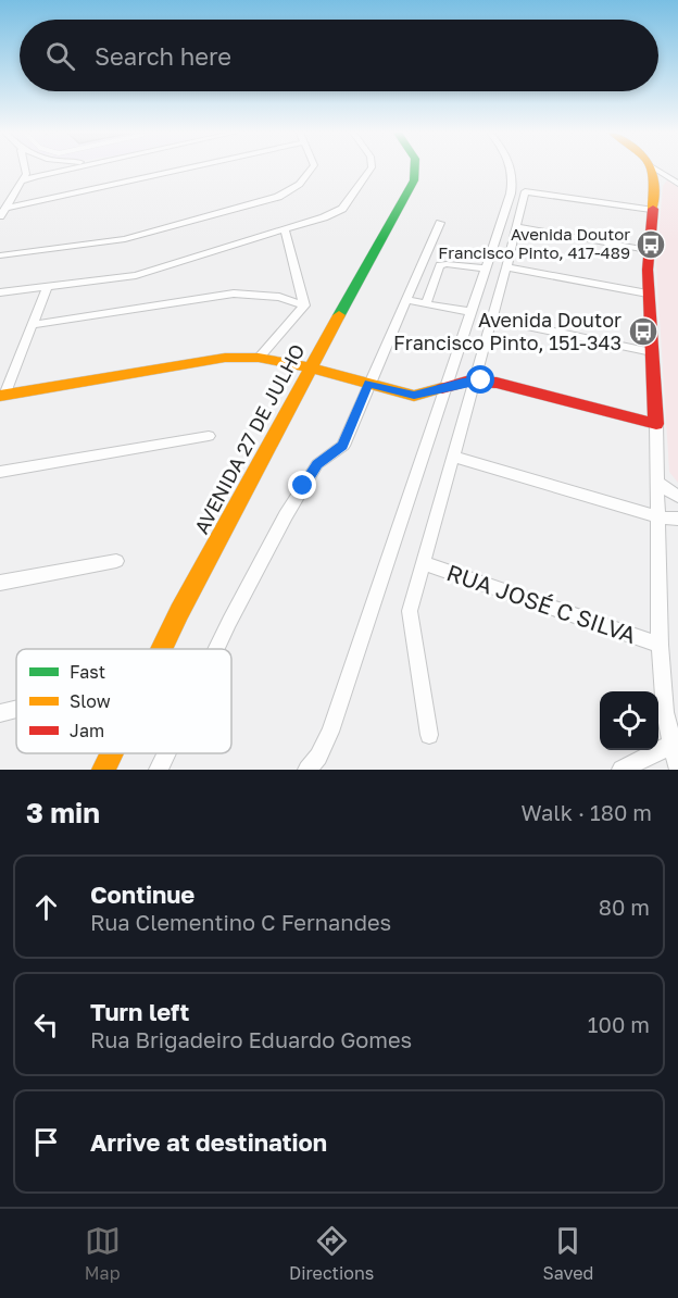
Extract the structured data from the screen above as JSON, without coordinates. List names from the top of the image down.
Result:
{
  "streets": {
    "street": ["AVENIDA 27 DE JULHO", "RUA JOSÉ C SILVA"]
  },
  "places": {
    "bus stop": ["Avenida Doutor Francisco Pinto, 417-489", "Avenida Doutor Francisco Pinto, 151-343"]
  },
  "legend": ["Fast", "Slow", "Jam"],
  "page": {
    "search": "Search here",
    "heading": ["3 min", "Walk · 180 m"],
    "list": [
      ["Continue", "Rua Clementino C Fernandes", "80 m"],
      ["Turn left", "Rua Brigadeiro Eduardo Gomes", "100 m"],
      "Arrive at destination"
    ],
    "nav": ["Map", "Directions", "Saved"]
  }
}
